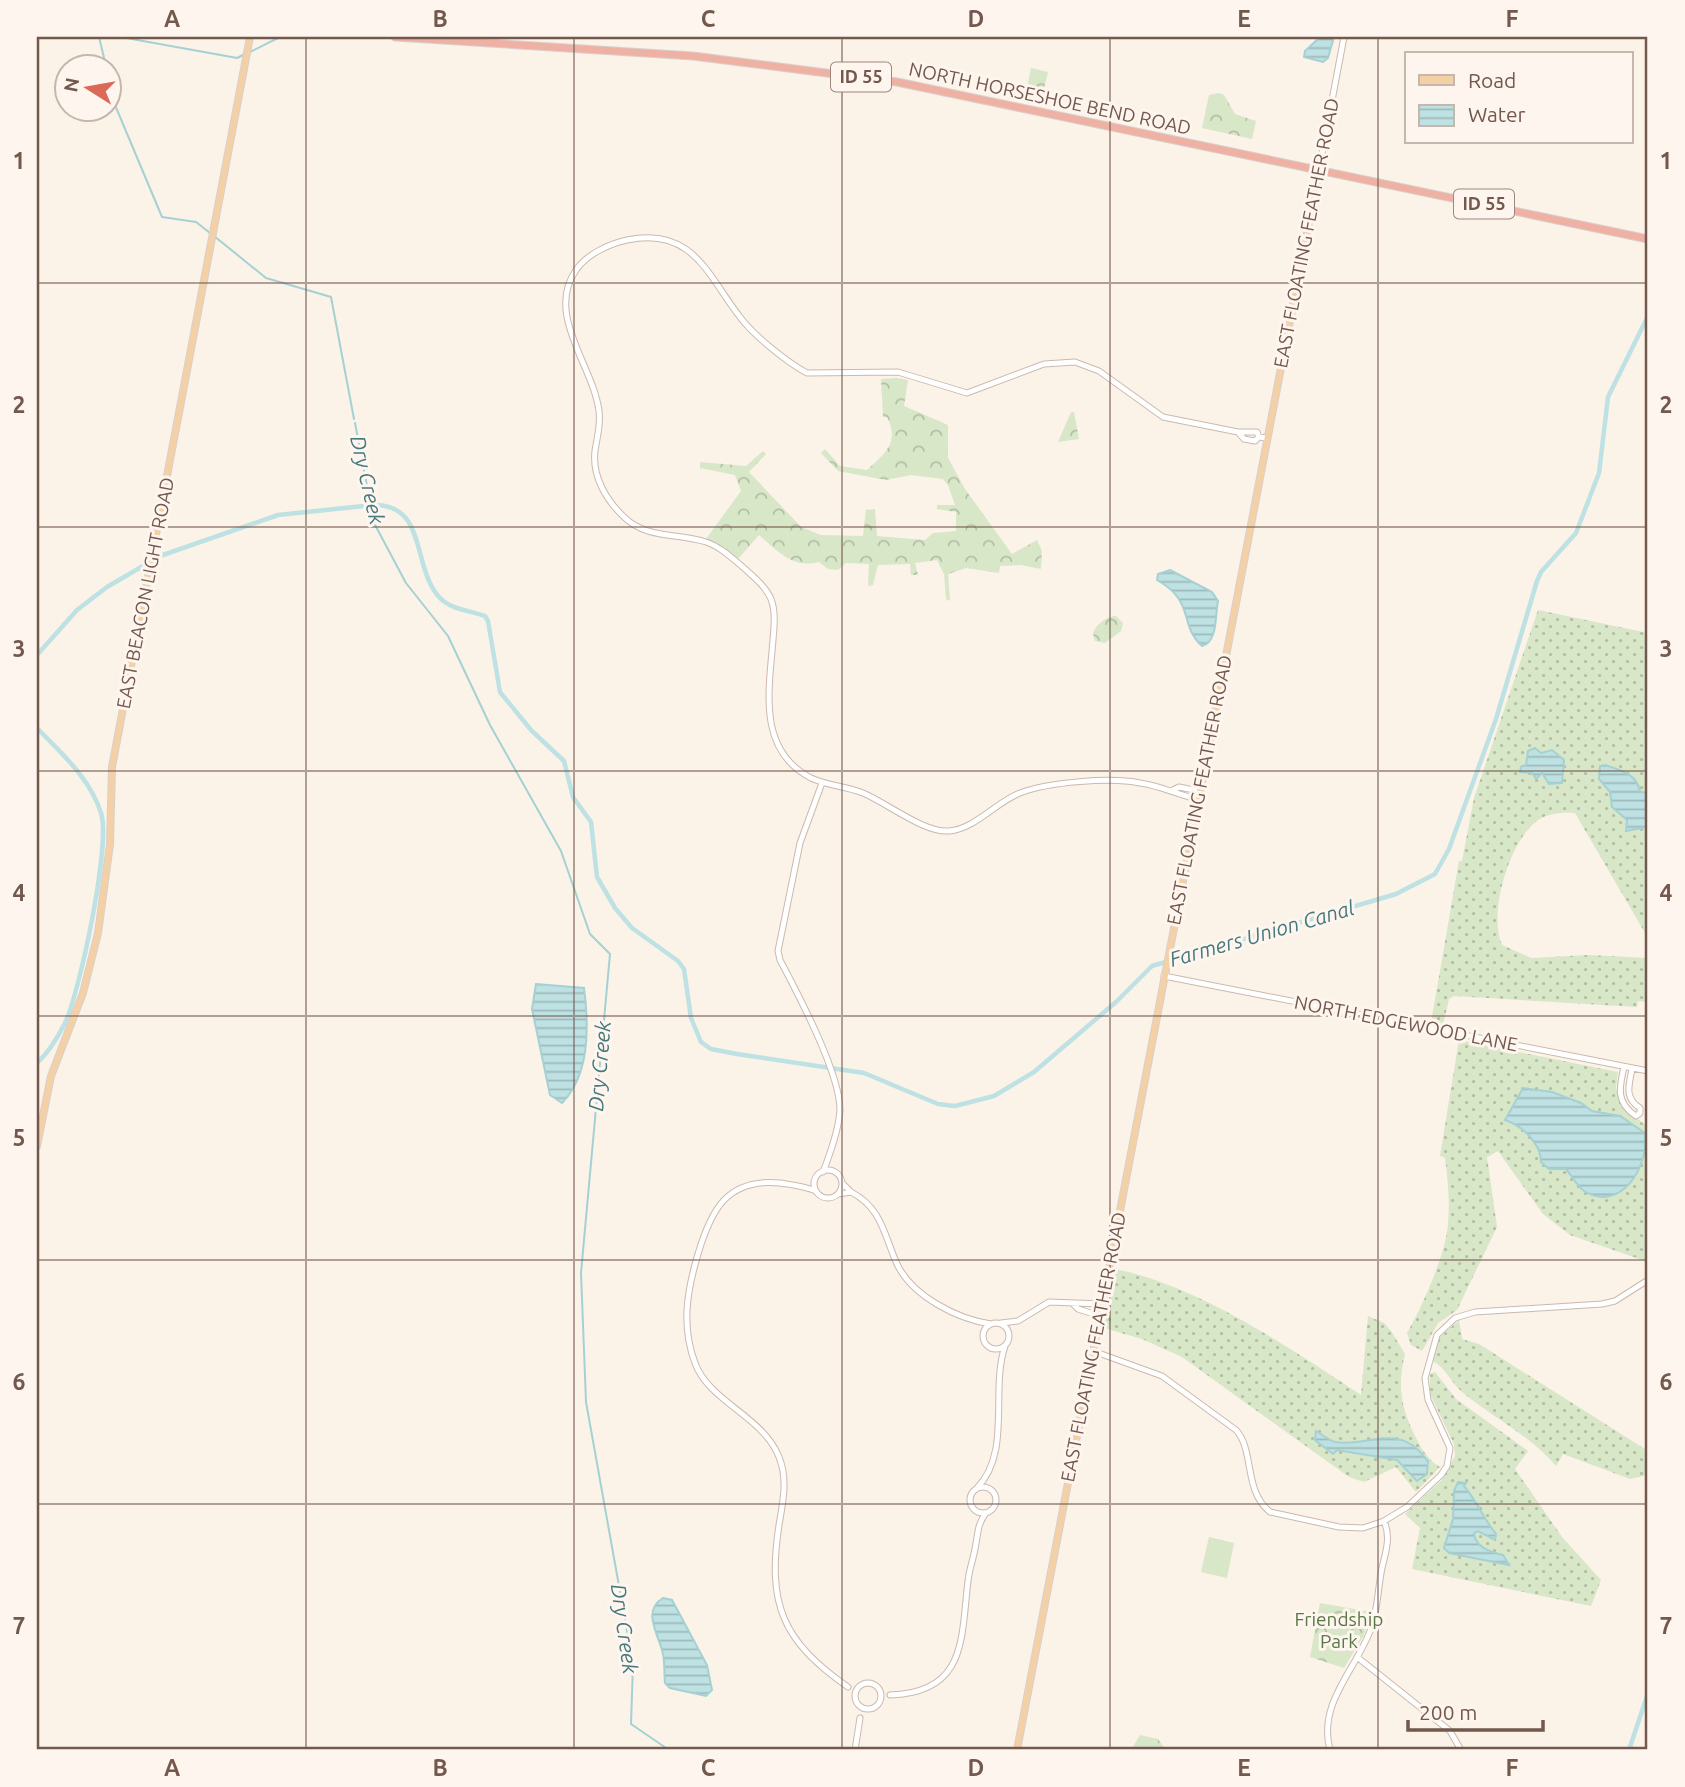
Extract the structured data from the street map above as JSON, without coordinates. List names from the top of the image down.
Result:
{
  "streets": {
    "highway": ["ID 55", "NORTH HORSESHOE BEND ROAD"],
    "main road": ["EAST FLOATING FEATHER ROAD", "EAST BEACON LIGHT ROAD"],
    "street": ["NORTH EDGEWOOD LANE"]
  },
  "crossings": [
    ["NORTH HORSESHOE BEND ROAD", "EAST FLOATING FEATHER ROAD"],
    ["EAST FLOATING FEATHER ROAD", "NORTH EDGEWOOD LANE"]
  ],
  "water": ["Dry Creek", "Farmers Union Canal"],
  "parks": ["Friendship Park"],
  "legend": ["Road", "Water"],
  "scale_bar": "200 m",
  "north": "left",
  "grid": {
    "columns": [
      "A",
      "B",
      "C",
      "D",
      "E",
      "F"
    ],
    "rows": [
      "1",
      "2",
      "3",
      "4",
      "5",
      "6",
      "7"
    ]
  }
}
